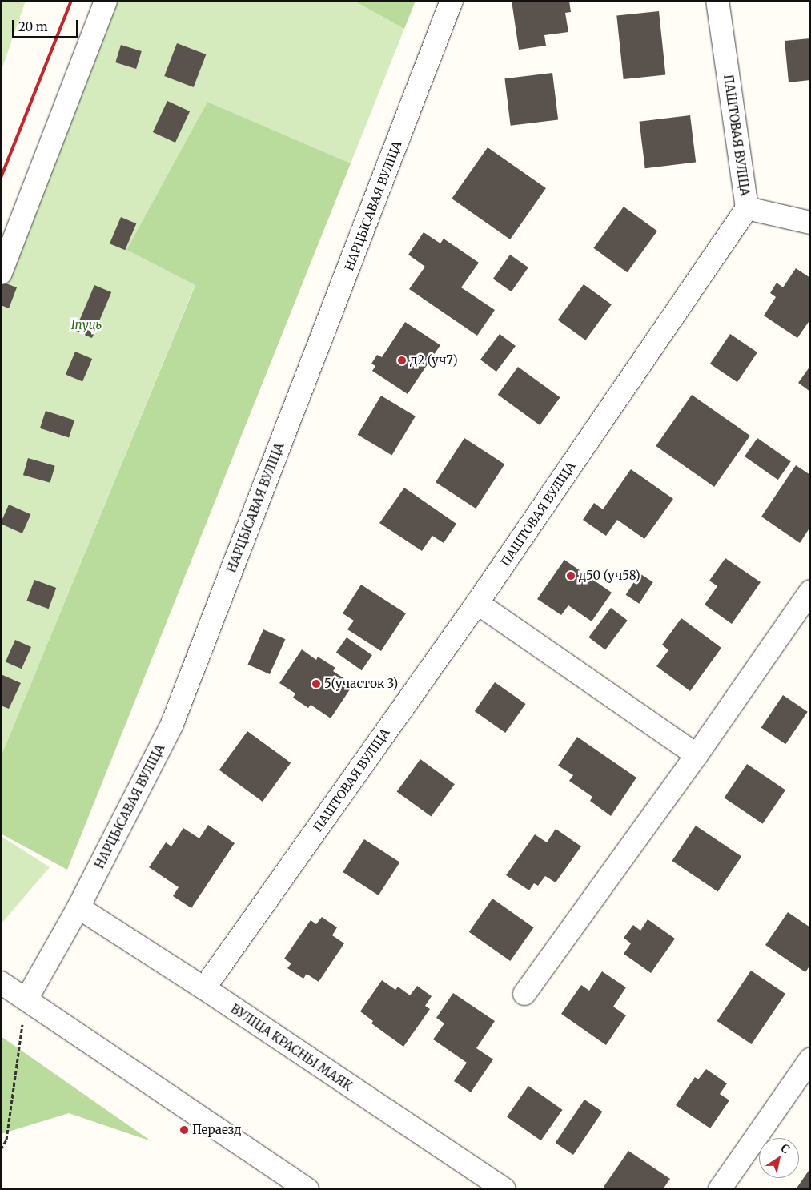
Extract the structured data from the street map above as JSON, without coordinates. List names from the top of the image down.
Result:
{
  "streets": {
    "street": ["ПАШТОВАЯ ВУЛІЦА", "НАРЦЫСАВАЯ ВУЛІЦА", "ВУЛІЦА КРАСНЫ МАЯК"]
  },
  "crossings": [
    ["ПАШТОВАЯ ВУЛІЦА", "ВУЛІЦА КРАСНЫ МАЯК"],
    ["НАРЦЫСАВАЯ ВУЛІЦА", "ВУЛІЦА КРАСНЫ МАЯК"]
  ],
  "parks": ["Іпуць"],
  "places": [
    "д2 (уч7)",
    "д50 (уч58)",
    "5(участок 3)",
    "Пераезд"
  ],
  "scale_bar": "20 m",
  "north": "top right"
}
